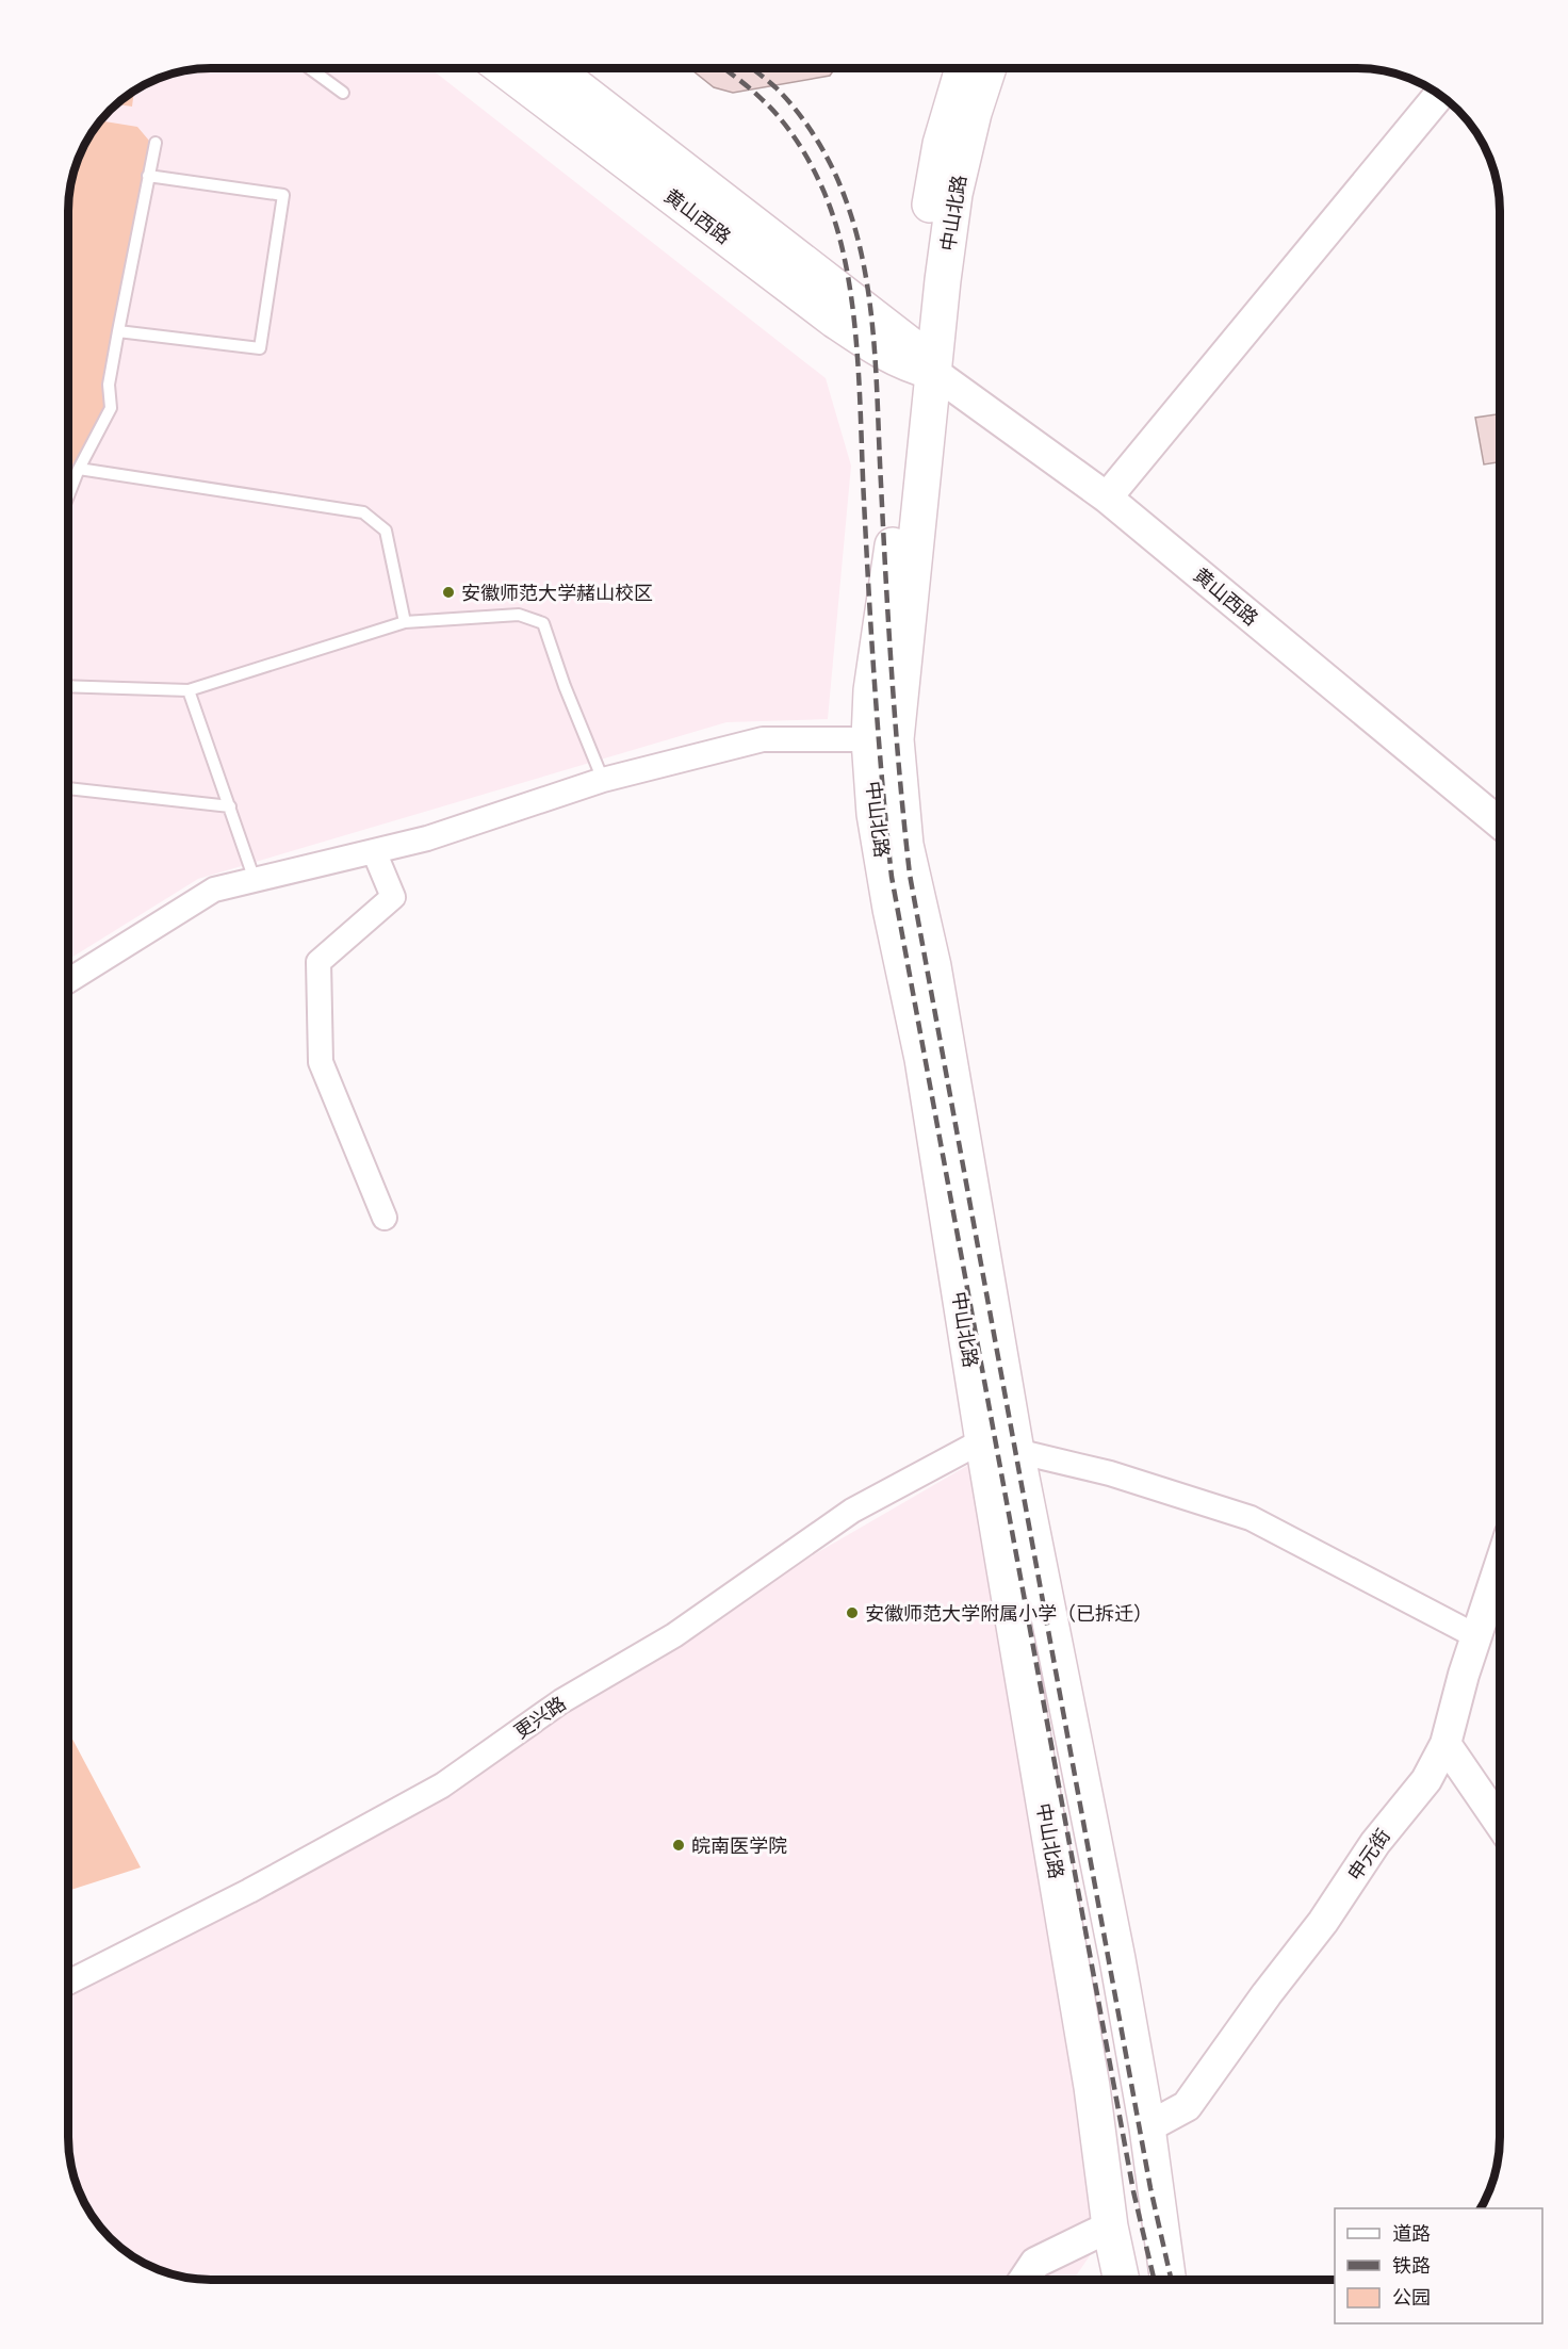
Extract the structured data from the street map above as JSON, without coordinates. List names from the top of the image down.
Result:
{
  "streets": {
    "main road": ["中山北路", "黄山西路"],
    "street": ["更兴路", "申元街"]
  },
  "crossings": [
    ["中山北路", "黄山西路"],
    ["中山北路", "更兴路"]
  ],
  "places": ["安徽师范大学赭山校区", "安徽师范大学附属小学（已拆迁）", "皖南医学院"],
  "legend": ["道路", "铁路", "公园"]
}
